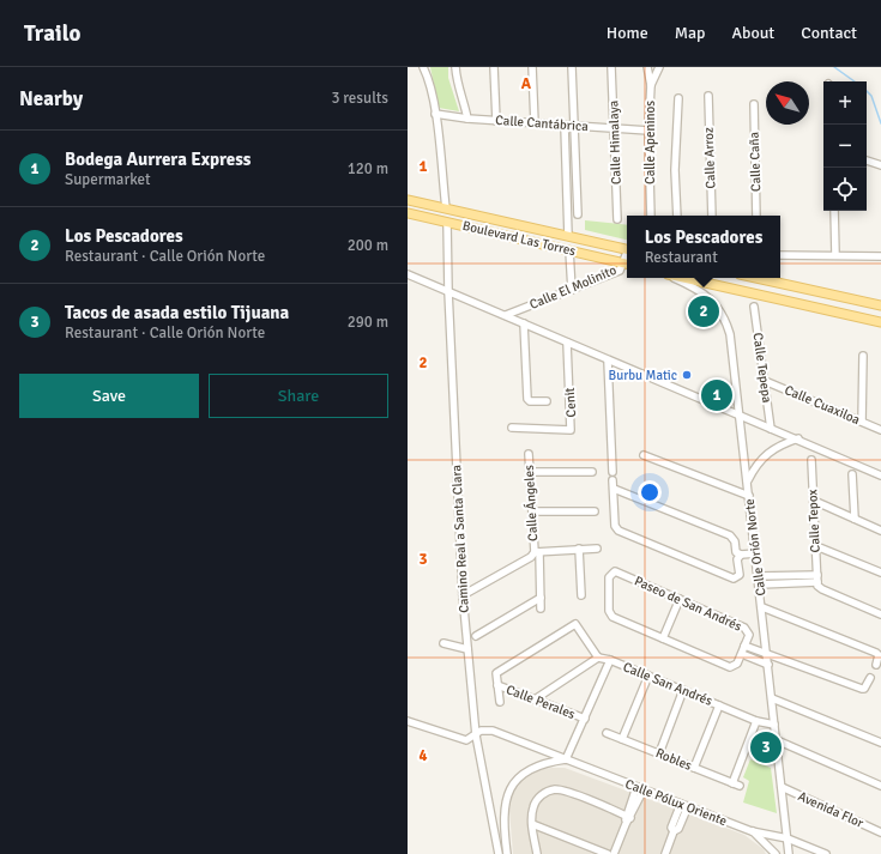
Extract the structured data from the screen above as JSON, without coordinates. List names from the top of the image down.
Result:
{
  "streets": {
    "main road": ["Boulevard Las Torres"],
    "street": [
      "Calle Cantábrica",
      "Calle Himalaya",
      "Calle Apeninos",
      "Calle Arroz",
      "Calle Caña",
      "Calle El Molinito",
      "Calle Tepepa",
      "Cenit",
      "Calle Cuaxiloa",
      "Calle Ángeles",
      "Calle Tepox",
      "Camino Real a Santa Clara",
      "Calle Orión Norte",
      "Paseo de San Andrés",
      "Calle San Andrés",
      "Calle Perales",
      "Robles",
      "Calle Pólux Oriente",
      "Avenida Flor"
    ]
  },
  "crossings": [
    ["Calle Cantábrica", "Calle Himalaya"],
    ["Calle Cantábrica", "Calle Apeninos"],
    ["Boulevard Las Torres", "Calle El Molinito"],
    ["Boulevard Las Torres", "Camino Real a Santa Clara"],
    ["Calle Tepepa", "Calle Cuaxiloa"],
    ["Camino Real a Santa Clara", "Calle Pólux Oriente"],
    ["Calle Orión Norte", "Calle San Andrés"],
    ["Calle Orión Norte", "Calle Pólux Oriente"],
    ["Calle Orión Norte", "Avenida Flor"]
  ],
  "places": ["Burbu Matic"],
  "north": "top left",
  "page": {
    "header": "Trailo",
    "nav": [
      "Home",
      "Map",
      "About",
      "Contact"
    ],
    "heading": ["Nearby", "3 results"],
    "map_buttons": ["+", "−"],
    "list": [
      {
        "mark": "1",
        "name": "Bodega Aurrera Express",
        "note": "Supermarket",
        "value": "120 m"
      },
      {
        "mark": "2",
        "name": "Los Pescadores",
        "note": "Restaurant · Calle Orión Norte",
        "value": "200 m"
      },
      {
        "mark": "3",
        "name": "Tacos de asada estilo Tijuana",
        "note": "Restaurant · Calle Orión Norte",
        "value": "290 m"
      }
    ],
    "popup": ["Los Pescadores", "Restaurant"],
    "pins": ["2", "1", "3"],
    "buttons": ["Save", "Share"]
  },
  "grid": {
    "columns": ["A"],
    "rows": [
      "1",
      "2",
      "3",
      "4"
    ]
  }
}
